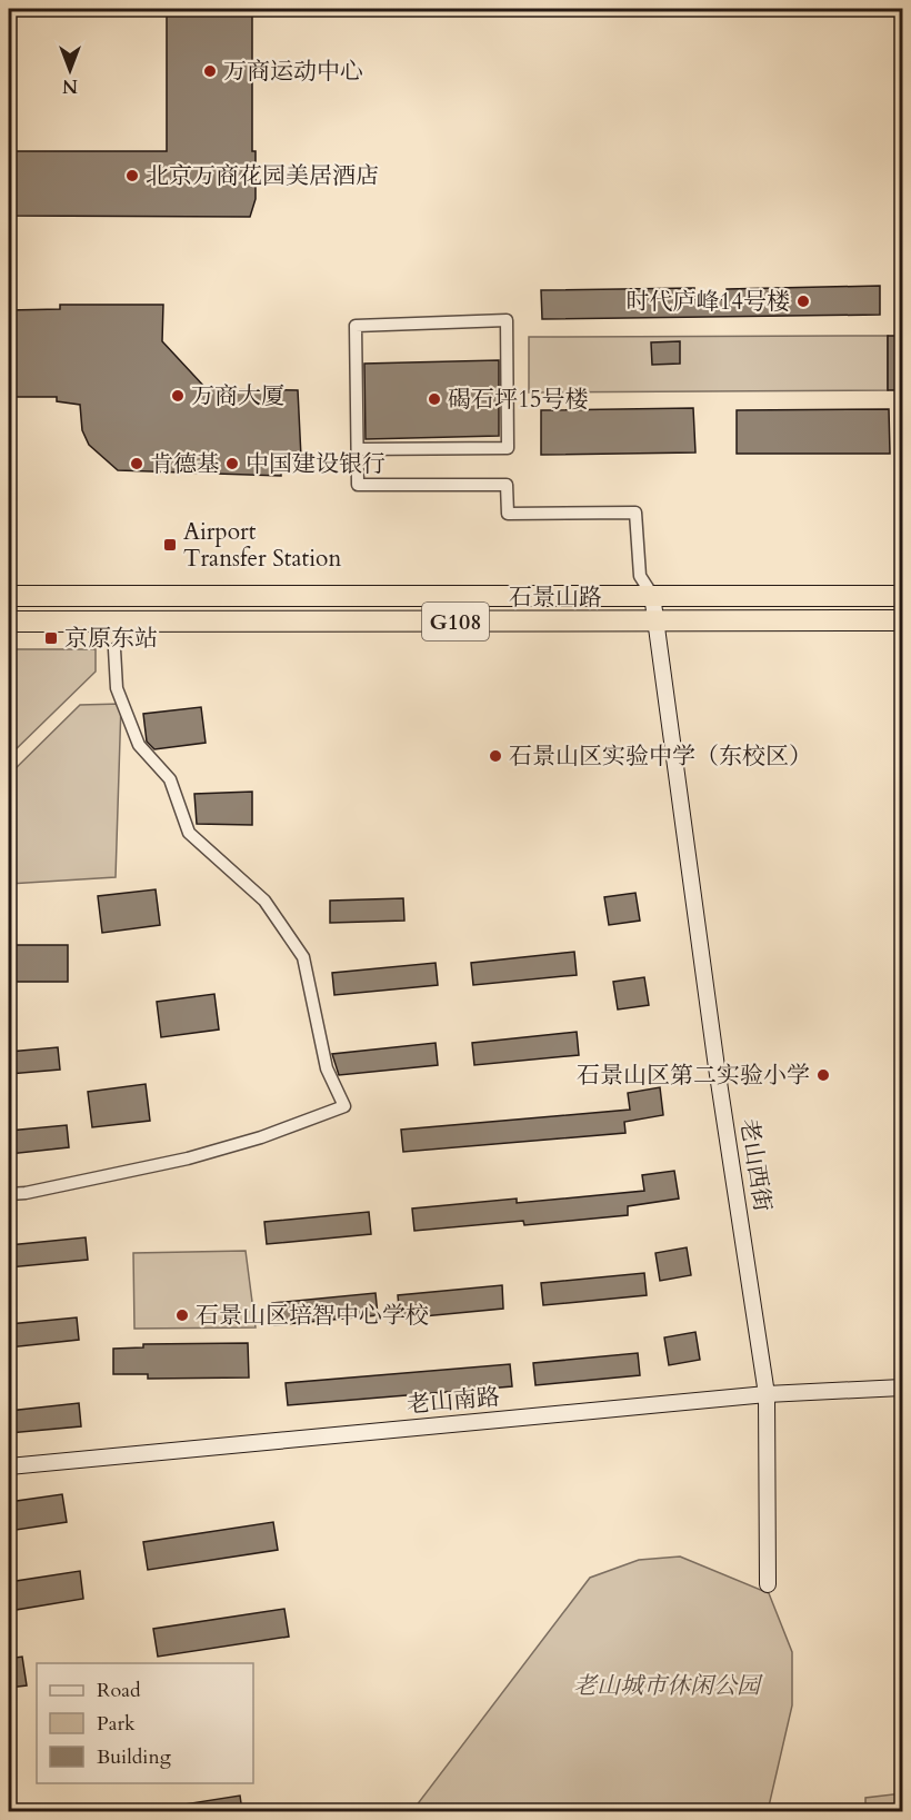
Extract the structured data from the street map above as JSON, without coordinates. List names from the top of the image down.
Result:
{
  "streets": {
    "highway": ["石景山路", "G108"],
    "street": ["老山西街", "老山南路"]
  },
  "crossings": [
    ["石景山路", "老山西街"],
    ["老山西街", "老山南路"]
  ],
  "parks": ["老山城市休闲公园"],
  "places": {
    "other": [
      "万商运动中心",
      "北京万商花园美居酒店",
      "时代庐峰14号楼",
      "万商大厦",
      "碣石坪15号楼",
      "肯德基",
      "中国建设银行",
      "石景山区实验中学（东校区）",
      "石景山区第二实验小学",
      "石景山区培智中心学校"
    ],
    "transit": ["Airport Transfer Station", "京原东站"]
  },
  "legend": ["Road", "Park", "Building"],
  "north": "bottom"
}
